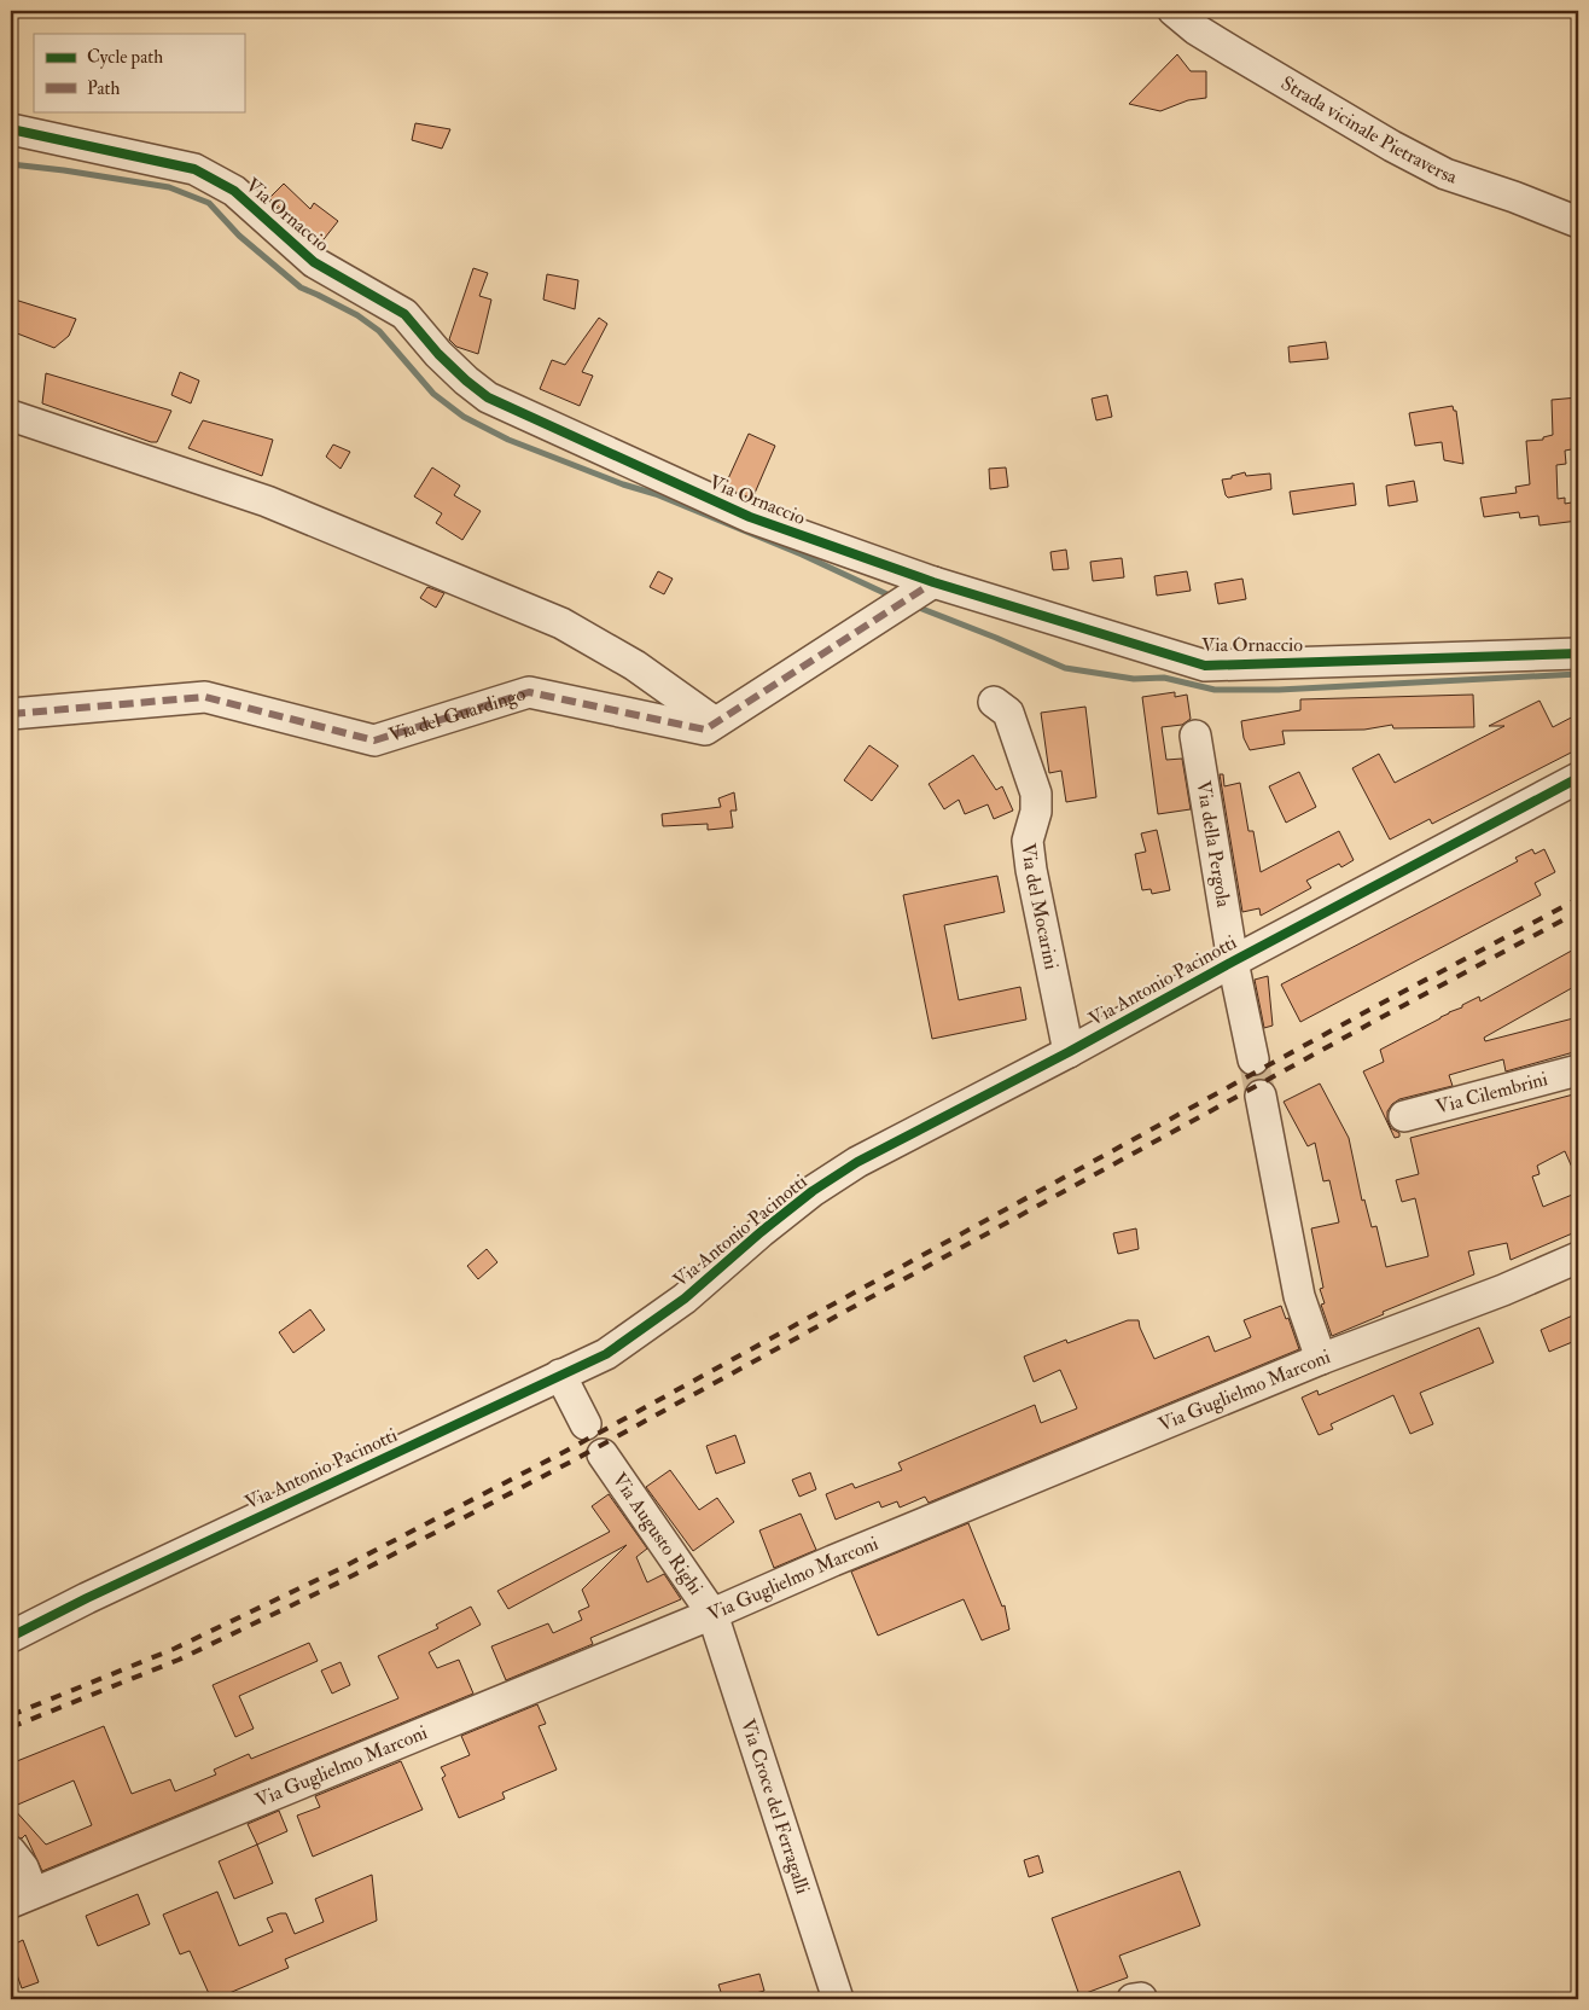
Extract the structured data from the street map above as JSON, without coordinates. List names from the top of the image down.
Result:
{
  "streets": {
    "street": [
      "Strada vicinale Pietraversa",
      "Via Ornaccio",
      "Via del Guardingo",
      "Via della Pergola",
      "Via del Mocarini",
      "Via Antonio Pacinotti",
      "Via Cilembrini",
      "Via Guglielmo Marconi",
      "Via Augusto Righi",
      "Via Croce del Ferragalli"
    ]
  },
  "crossings": [
    ["Via Ornaccio", "Via del Guardingo"],
    ["Via della Pergola", "Via Antonio Pacinotti"],
    ["Via del Mocarini", "Via Antonio Pacinotti"],
    ["Via Guglielmo Marconi", "Via Augusto Righi"],
    ["Via Guglielmo Marconi", "Via Croce del Ferragalli"],
    ["Via Augusto Righi", "Via Croce del Ferragalli"]
  ],
  "legend": ["Cycle path", "Path"]
}
